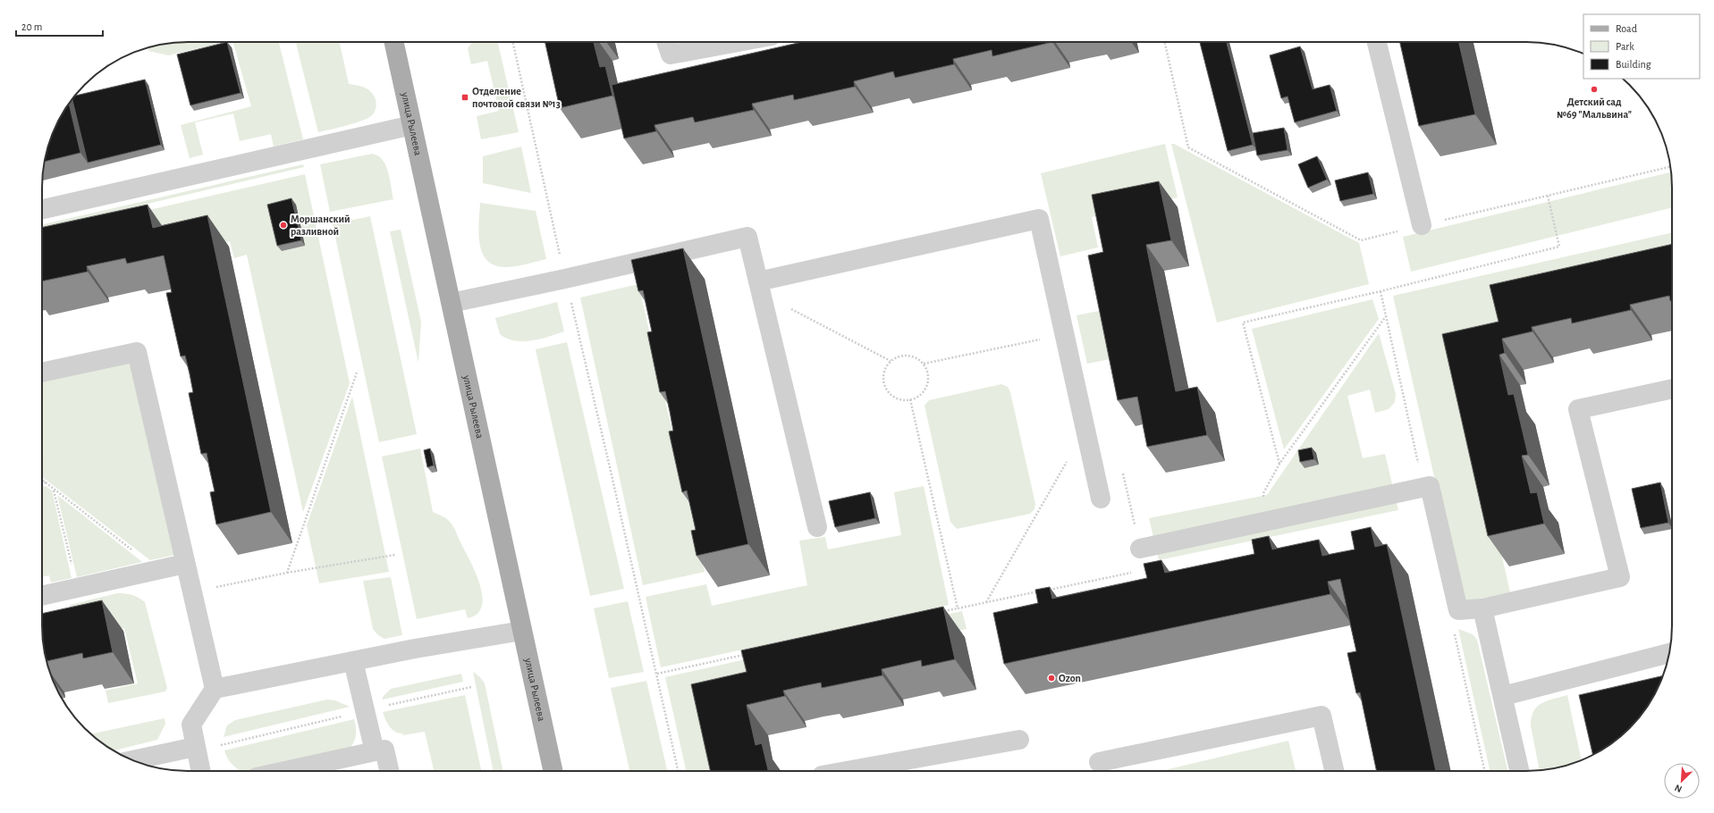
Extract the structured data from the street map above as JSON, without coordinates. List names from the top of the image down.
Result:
{
  "streets": {
    "main road": ["улица Рылеева"]
  },
  "places": {
    "other": ["Детский сад №69 \"Мальвина\"", "Моршанский разливной", "Ozon"],
    "transit": ["Отделение почтовой связи №13"]
  },
  "legend": ["Road", "Park", "Building"],
  "scale_bar": "20 m",
  "north": "bottom left"
}
